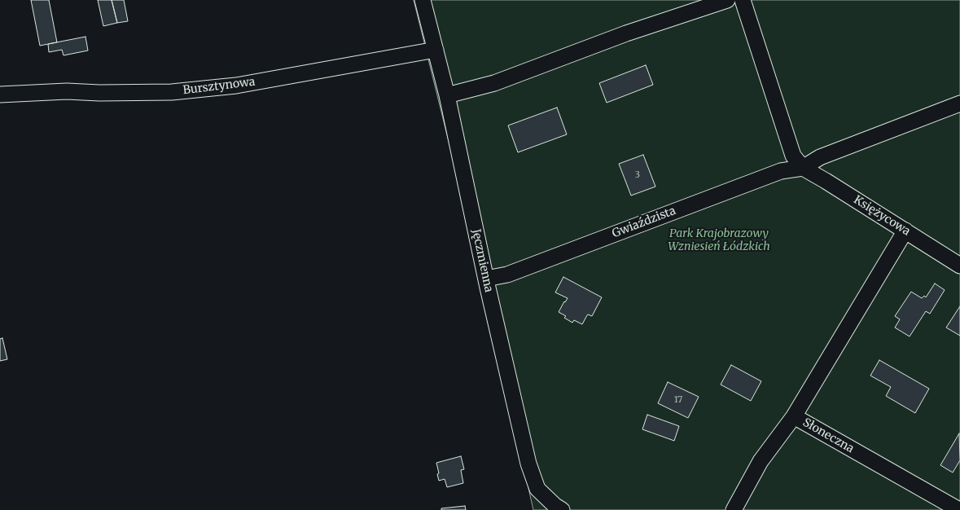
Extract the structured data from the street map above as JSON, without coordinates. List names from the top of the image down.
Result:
{
  "streets": {
    "street": [
      "Bursztynowa",
      "Księżycowa",
      "Gwiaździsta",
      "Jęczmienna",
      "Słoneczna"
    ]
  },
  "crossings": [
    ["Bursztynowa", "Jęczmienna"],
    ["Księżycowa", "Gwiaździsta"],
    ["Gwiaździsta", "Jęczmienna"]
  ],
  "parks": ["Park Krajobrazowy Wzniesień Łódzkich"],
  "house_numbers": ["3", "17"]
}
